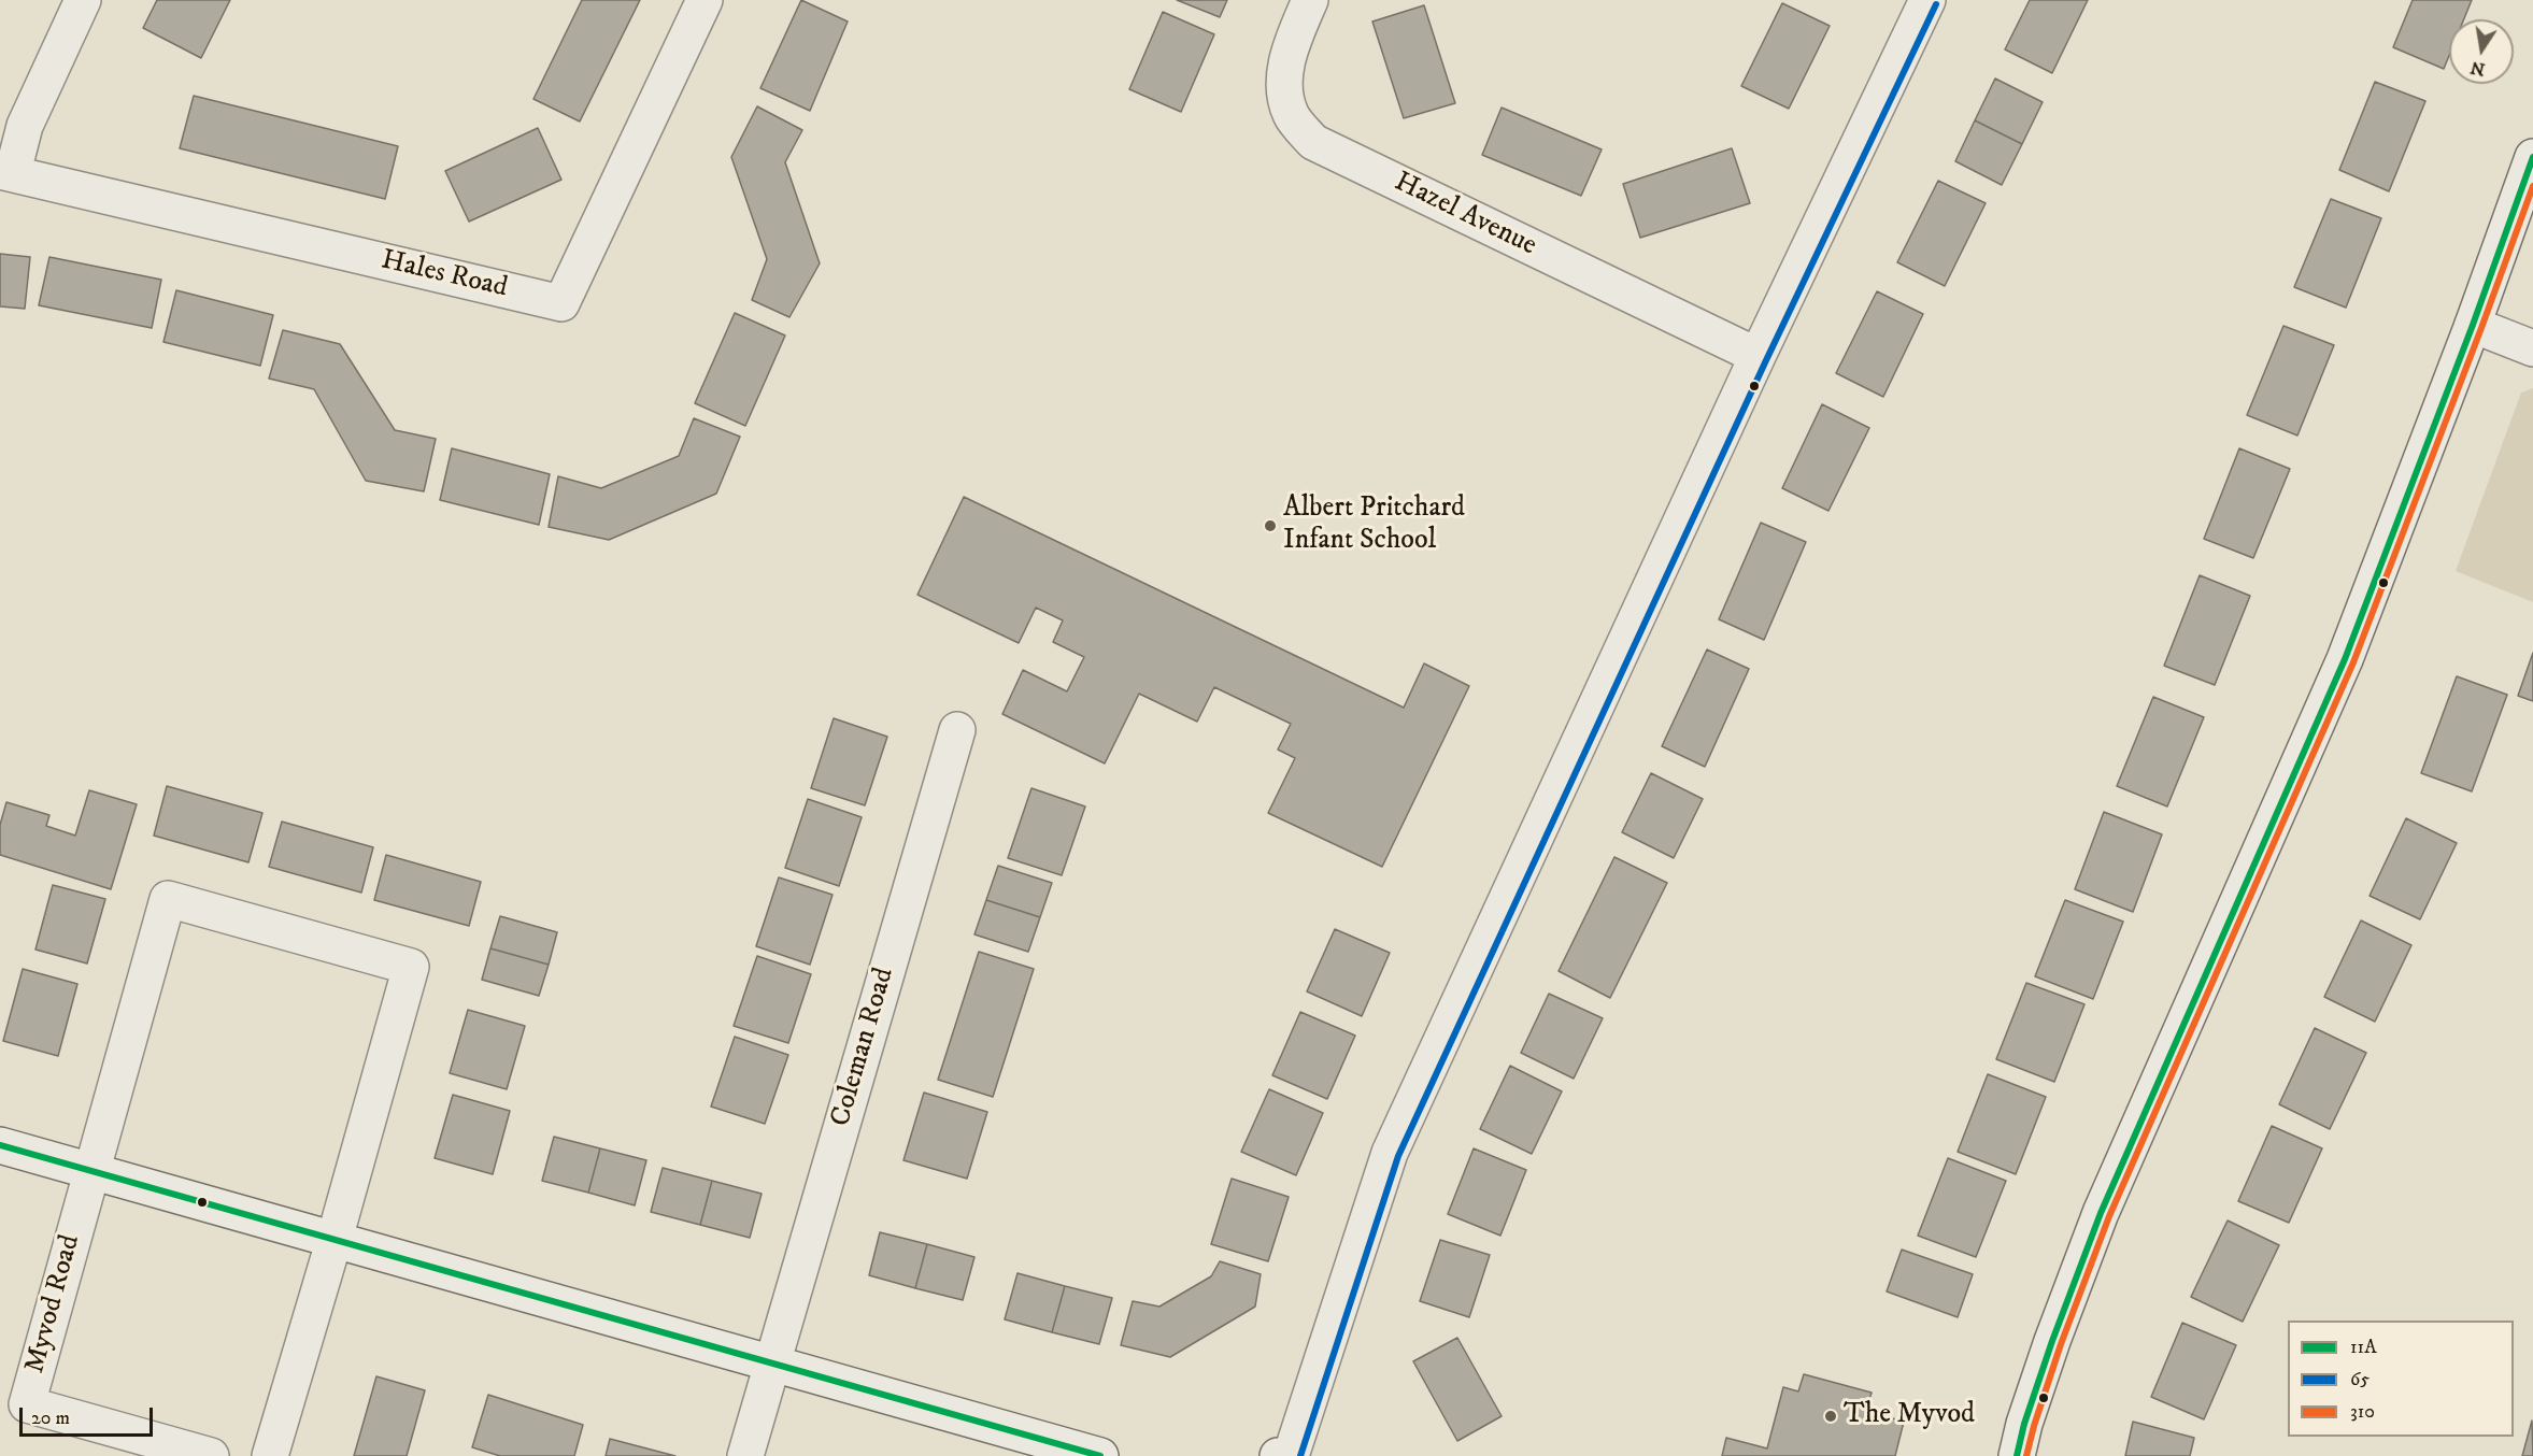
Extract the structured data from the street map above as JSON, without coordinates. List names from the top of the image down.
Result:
{
  "streets": {
    "street": [
      "Hazel Avenue",
      "Hales Road",
      "Coleman Road",
      "Myvod Road"
    ]
  },
  "places": ["Albert Pritchard Infant School", "The Myvod"],
  "lines": ["transit line 65", "transit line 11A", "transit line 310"],
  "legend": ["11A", "65", "310"],
  "scale_bar": "20 m",
  "north": "bottom"
}
